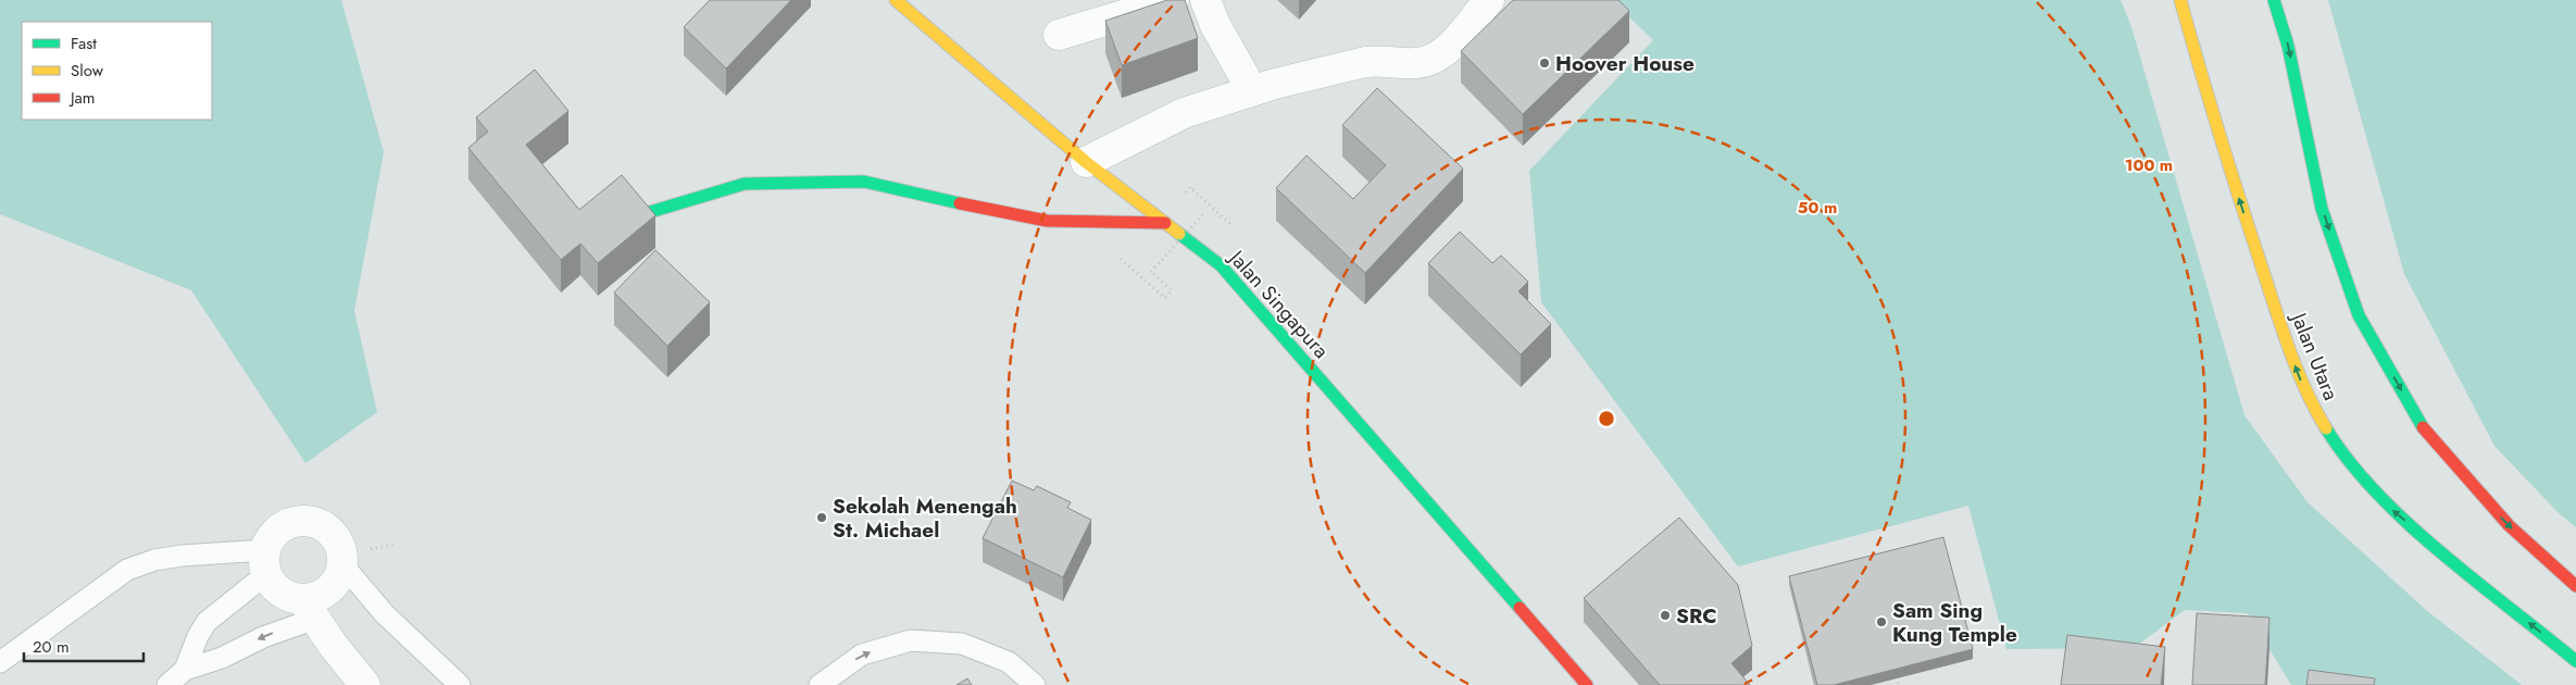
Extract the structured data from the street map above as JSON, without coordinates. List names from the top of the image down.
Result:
{
  "streets": {
    "main road": ["Jalan Singapura", "Jalan Utara"]
  },
  "places": [
    "Hoover House",
    "Sekolah Menengah St. Michael",
    "SRC",
    "Sam Sing Kung Temple"
  ],
  "legend": ["Fast", "Slow", "Jam"],
  "scale_bar": "20 m",
  "rings": ["100 m", "50 m"]
}
